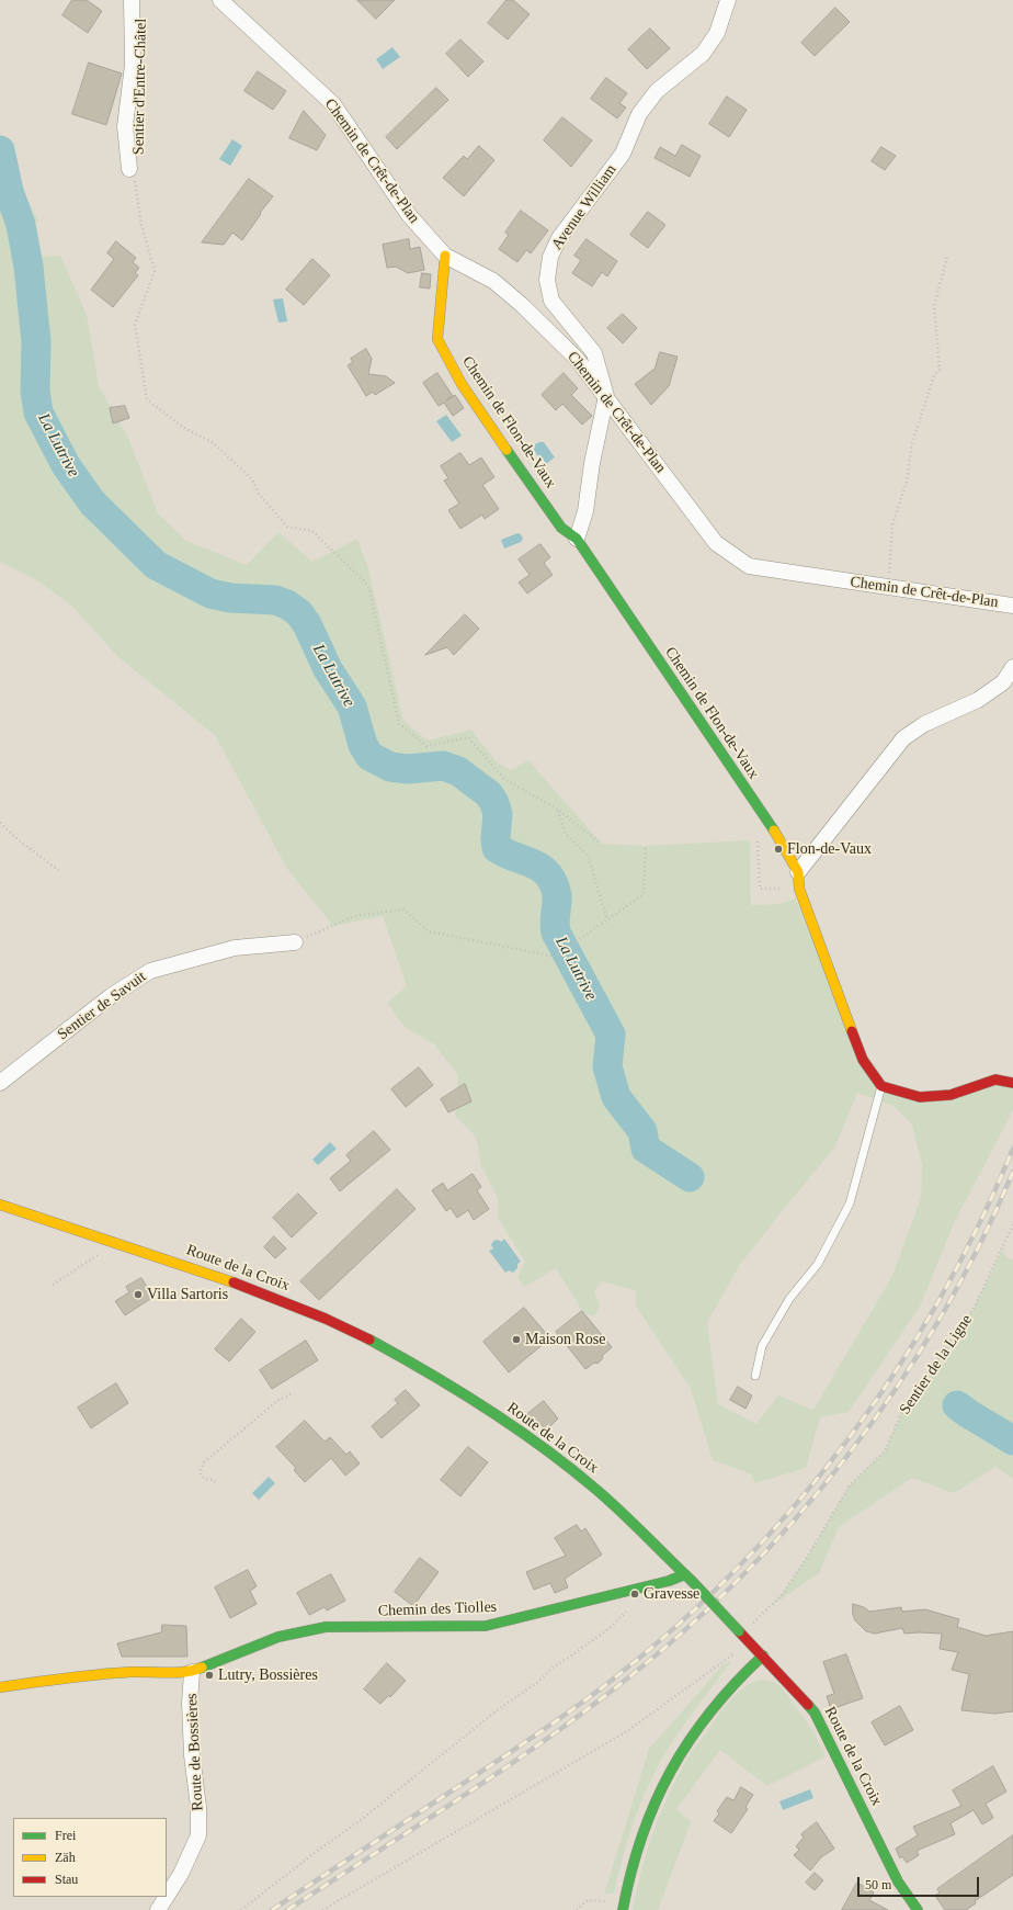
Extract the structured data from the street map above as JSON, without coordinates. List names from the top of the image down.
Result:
{
  "streets": {
    "street": [
      "Sentier d'Entre-Châtel",
      "Chemin de Crêt-de-Plan",
      "Avenue William",
      "Chemin de Flon-de-Vaux",
      "Sentier de Savuit",
      "Route de la Croix",
      "Chemin des Tiolles",
      "Route de Bossières"
    ],
    "path": ["Sentier de la Ligne"]
  },
  "crossings": [
    ["Chemin de Crêt-de-Plan", "Avenue William"],
    ["Chemin de Crêt-de-Plan", "Chemin de Flon-de-Vaux"],
    ["Avenue William", "Chemin de Flon-de-Vaux"],
    ["Route de la Croix", "Chemin des Tiolles"],
    ["Chemin des Tiolles", "Route de Bossières"]
  ],
  "water": ["La Lutrive"],
  "places": [
    "Flon-de-Vaux",
    "Villa Sartoris",
    "Maison Rose",
    "Gravesse",
    "Lutry, Bossières"
  ],
  "legend": ["Frei", "Zäh", "Stau"],
  "scale_bar": "50 m"
}
